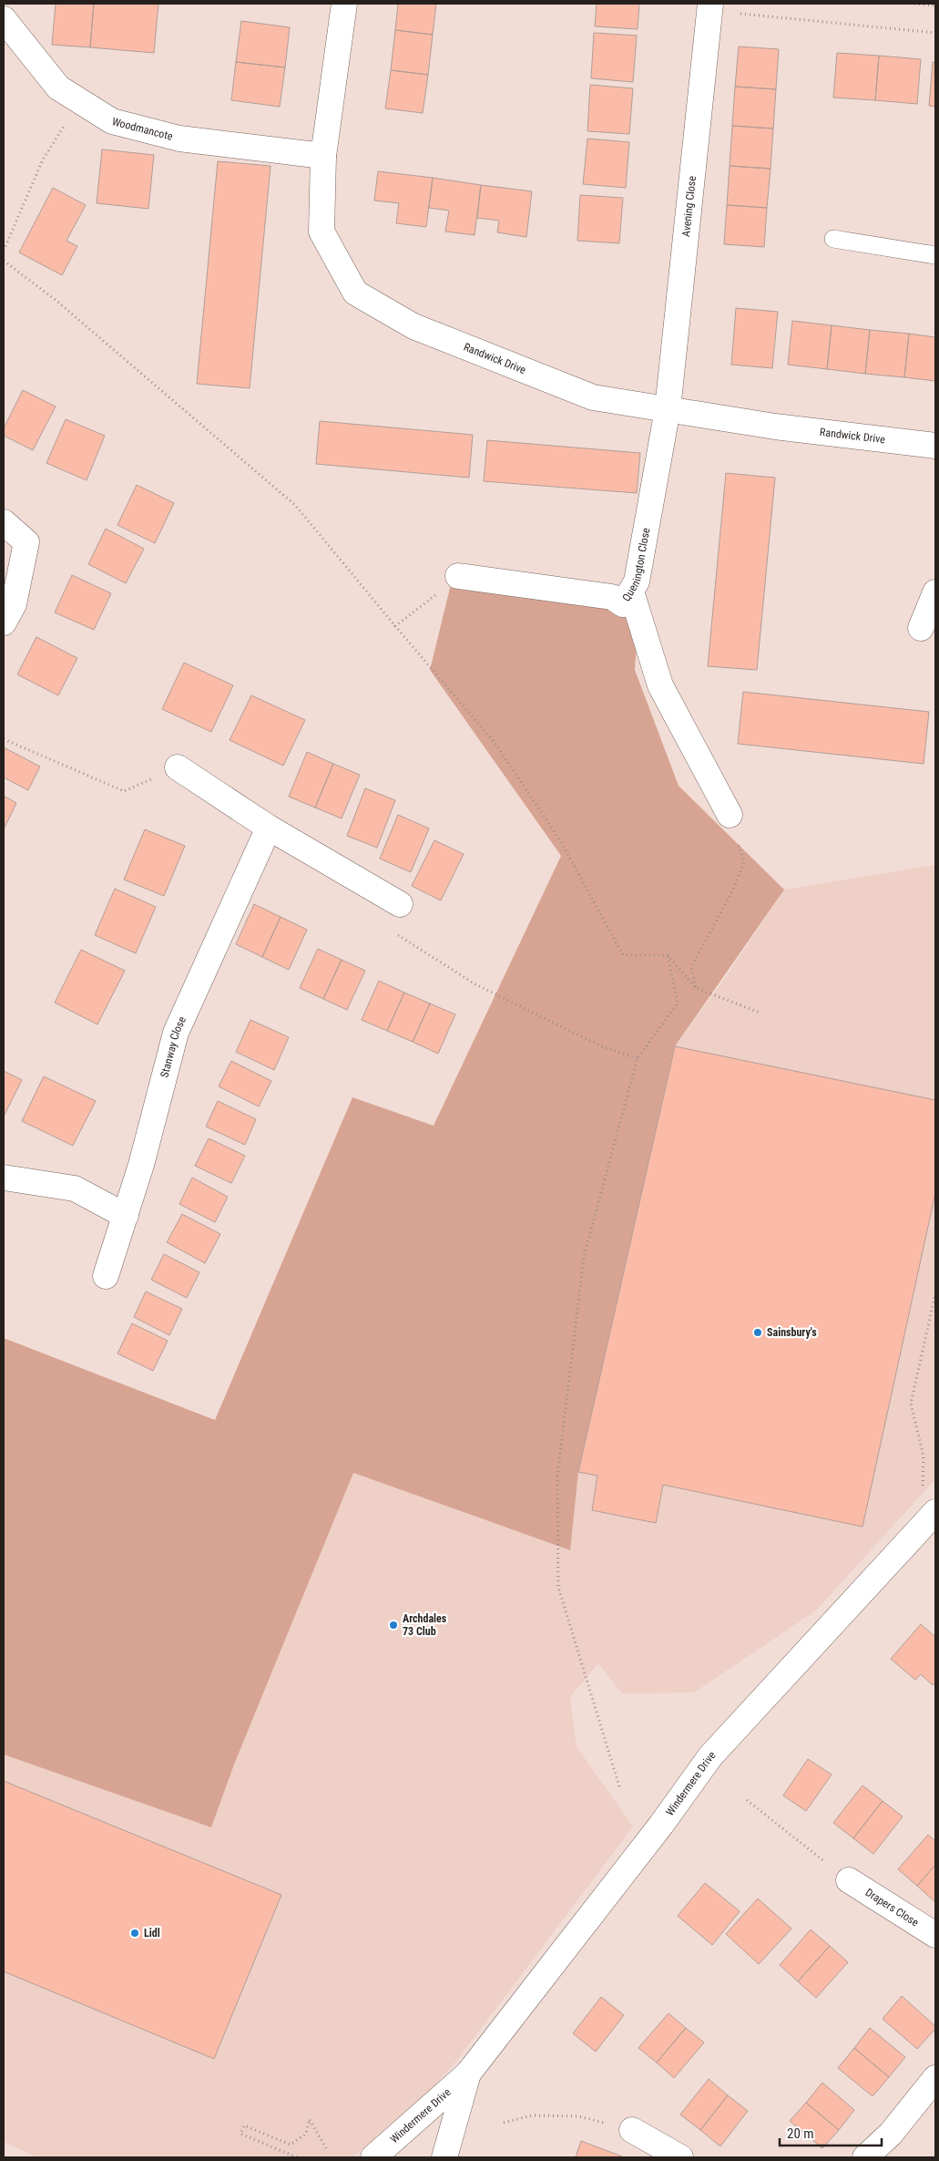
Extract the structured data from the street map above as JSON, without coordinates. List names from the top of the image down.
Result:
{
  "streets": {
    "street": [
      "Woodmancote",
      "Avening Close",
      "Randwick Drive",
      "Quenington Close",
      "Stanway Close",
      "Windermere Drive",
      "Drapers Close"
    ]
  },
  "crossings": [
    ["Woodmancote", "Randwick Drive"],
    ["Avening Close", "Randwick Drive"],
    ["Avening Close", "Quenington Close"],
    ["Randwick Drive", "Quenington Close"]
  ],
  "places": ["Sainsbury's", "Archdales 73 Club", "Lidl"],
  "scale_bar": "20 m"
}
